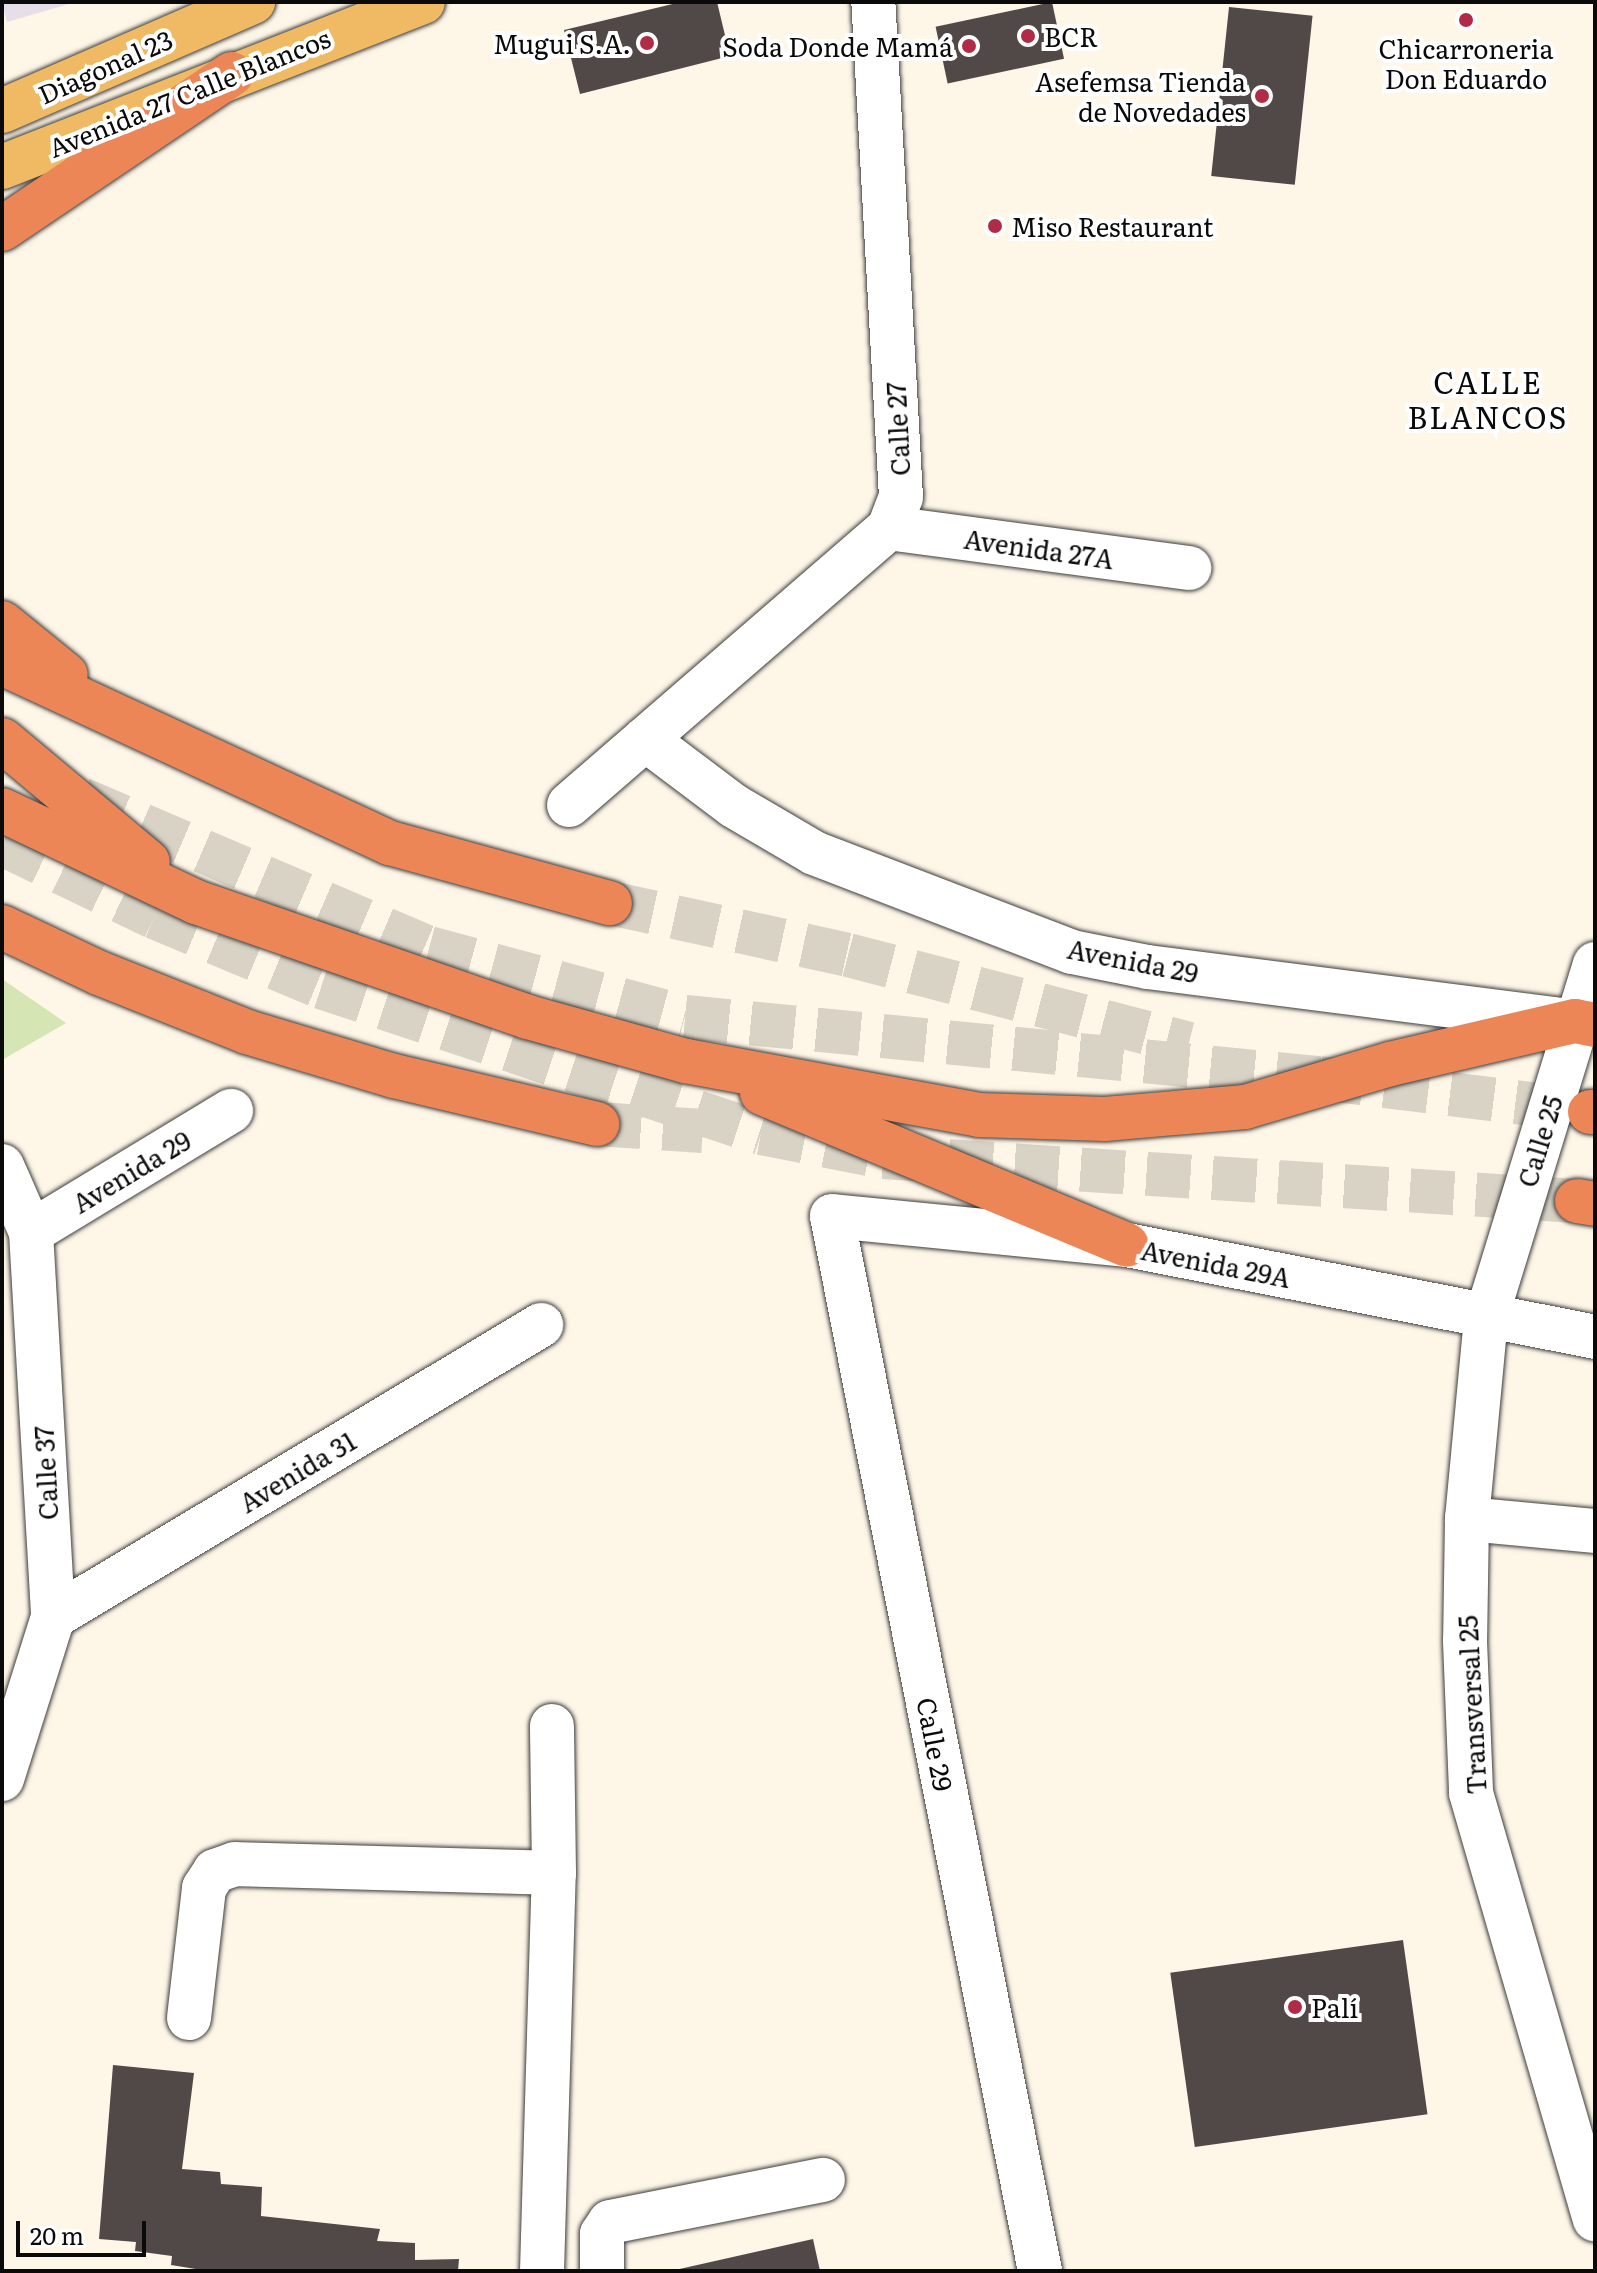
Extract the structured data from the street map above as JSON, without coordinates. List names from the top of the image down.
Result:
{
  "streets": {
    "main road": ["Diagonal 23", "Avenida 27 Calle Blancos"],
    "street": [
      "Calle 27",
      "Avenida 27A",
      "Avenida 29",
      "Calle 25",
      "Avenida 29A",
      "Avenida 31",
      "Calle 37",
      "Transversal 25",
      "Calle 29"
    ]
  },
  "crossings": [
    ["Calle 27", "Avenida 27A"],
    ["Avenida 29", "Calle 25"],
    ["Avenida 29", "Calle 37"],
    ["Calle 25", "Avenida 29A"],
    ["Calle 25", "Transversal 25"],
    ["Avenida 29A", "Transversal 25"],
    ["Avenida 29A", "Calle 29"],
    ["Avenida 31", "Calle 37"]
  ],
  "districts": ["CALLE BLANCOS"],
  "places": [
    "Chicarroneria Don Eduardo",
    "BCR",
    "Mugui S.A.",
    "Soda Donde Mamá",
    "Asefemsa Tienda de Novedades",
    "Miso Restaurant",
    "Palí"
  ],
  "scale_bar": "20 m"
}
